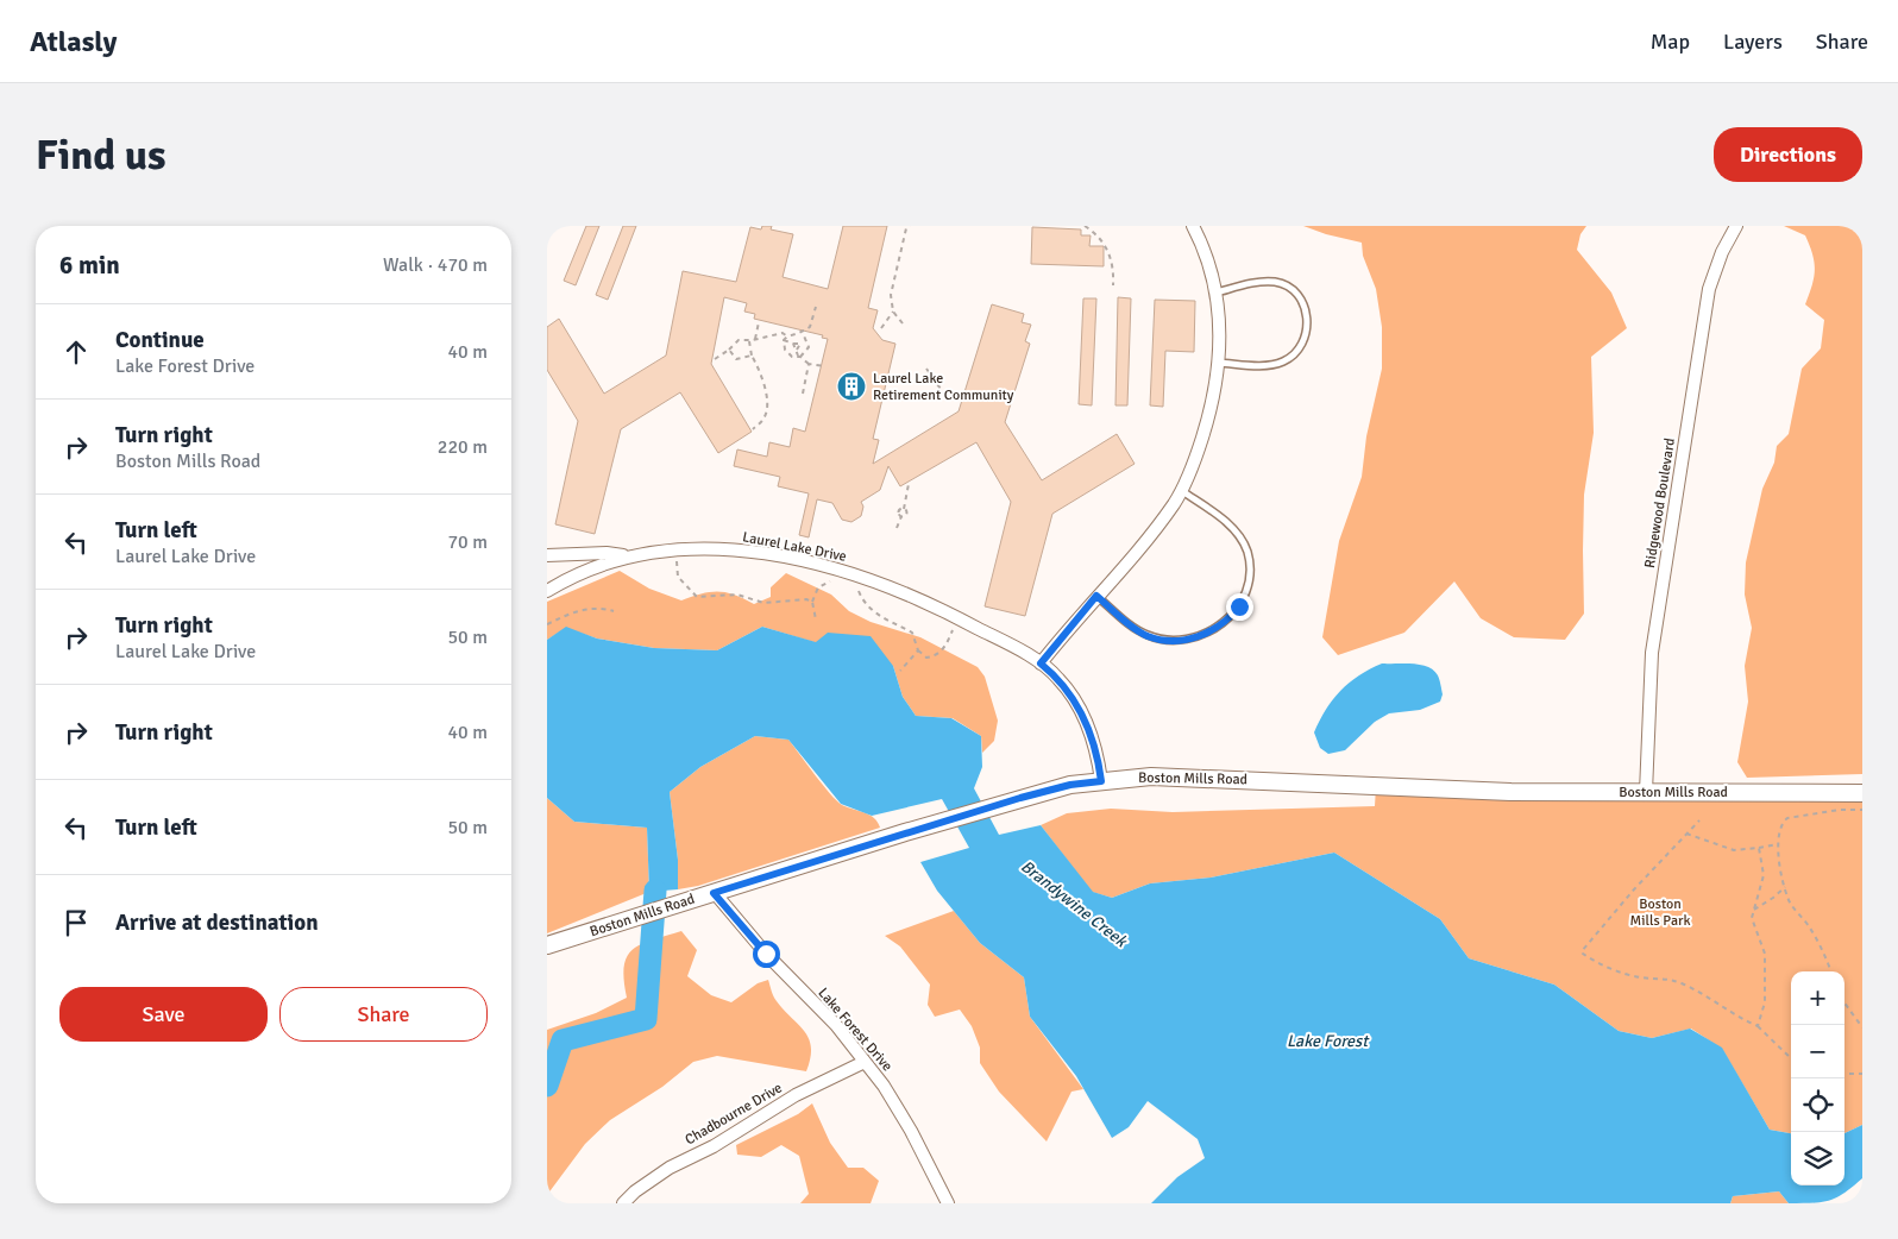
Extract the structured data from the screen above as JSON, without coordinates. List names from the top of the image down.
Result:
{
  "streets": {
    "street": [
      "Ridgewood Boulevard",
      "Laurel Lake Drive",
      "Boston Mills Road",
      "Lake Forest Drive",
      "Chadbourne Drive"
    ]
  },
  "crossings": [
    ["Ridgewood Boulevard", "Boston Mills Road"],
    ["Laurel Lake Drive", "Boston Mills Road"],
    ["Boston Mills Road", "Lake Forest Drive"],
    ["Lake Forest Drive", "Chadbourne Drive"]
  ],
  "water": ["Brandywine Creek", "Lake Forest"],
  "parks": ["Boston Mills Park"],
  "places": {
    "building": ["Laurel Lake Retirement Community"]
  },
  "page": {
    "header": "Atlasly",
    "nav": ["Map", "Layers", "Share"],
    "buttons": [
      "Directions",
      ["Save", "Share"]
    ],
    "title": "Find us",
    "heading": ["6 min", "Walk · 470 m"],
    "list": [
      ["Continue", "Lake Forest Drive", "40 m"],
      ["Turn right", "Boston Mills Road", "220 m"],
      ["Turn left", "Laurel Lake Drive", "70 m"],
      ["Turn right", "Laurel Lake Drive", "50 m"],
      ["Turn right", "40 m"],
      ["Turn left", "50 m"],
      "Arrive at destination"
    ],
    "map_buttons": ["+", "−"]
  }
}
